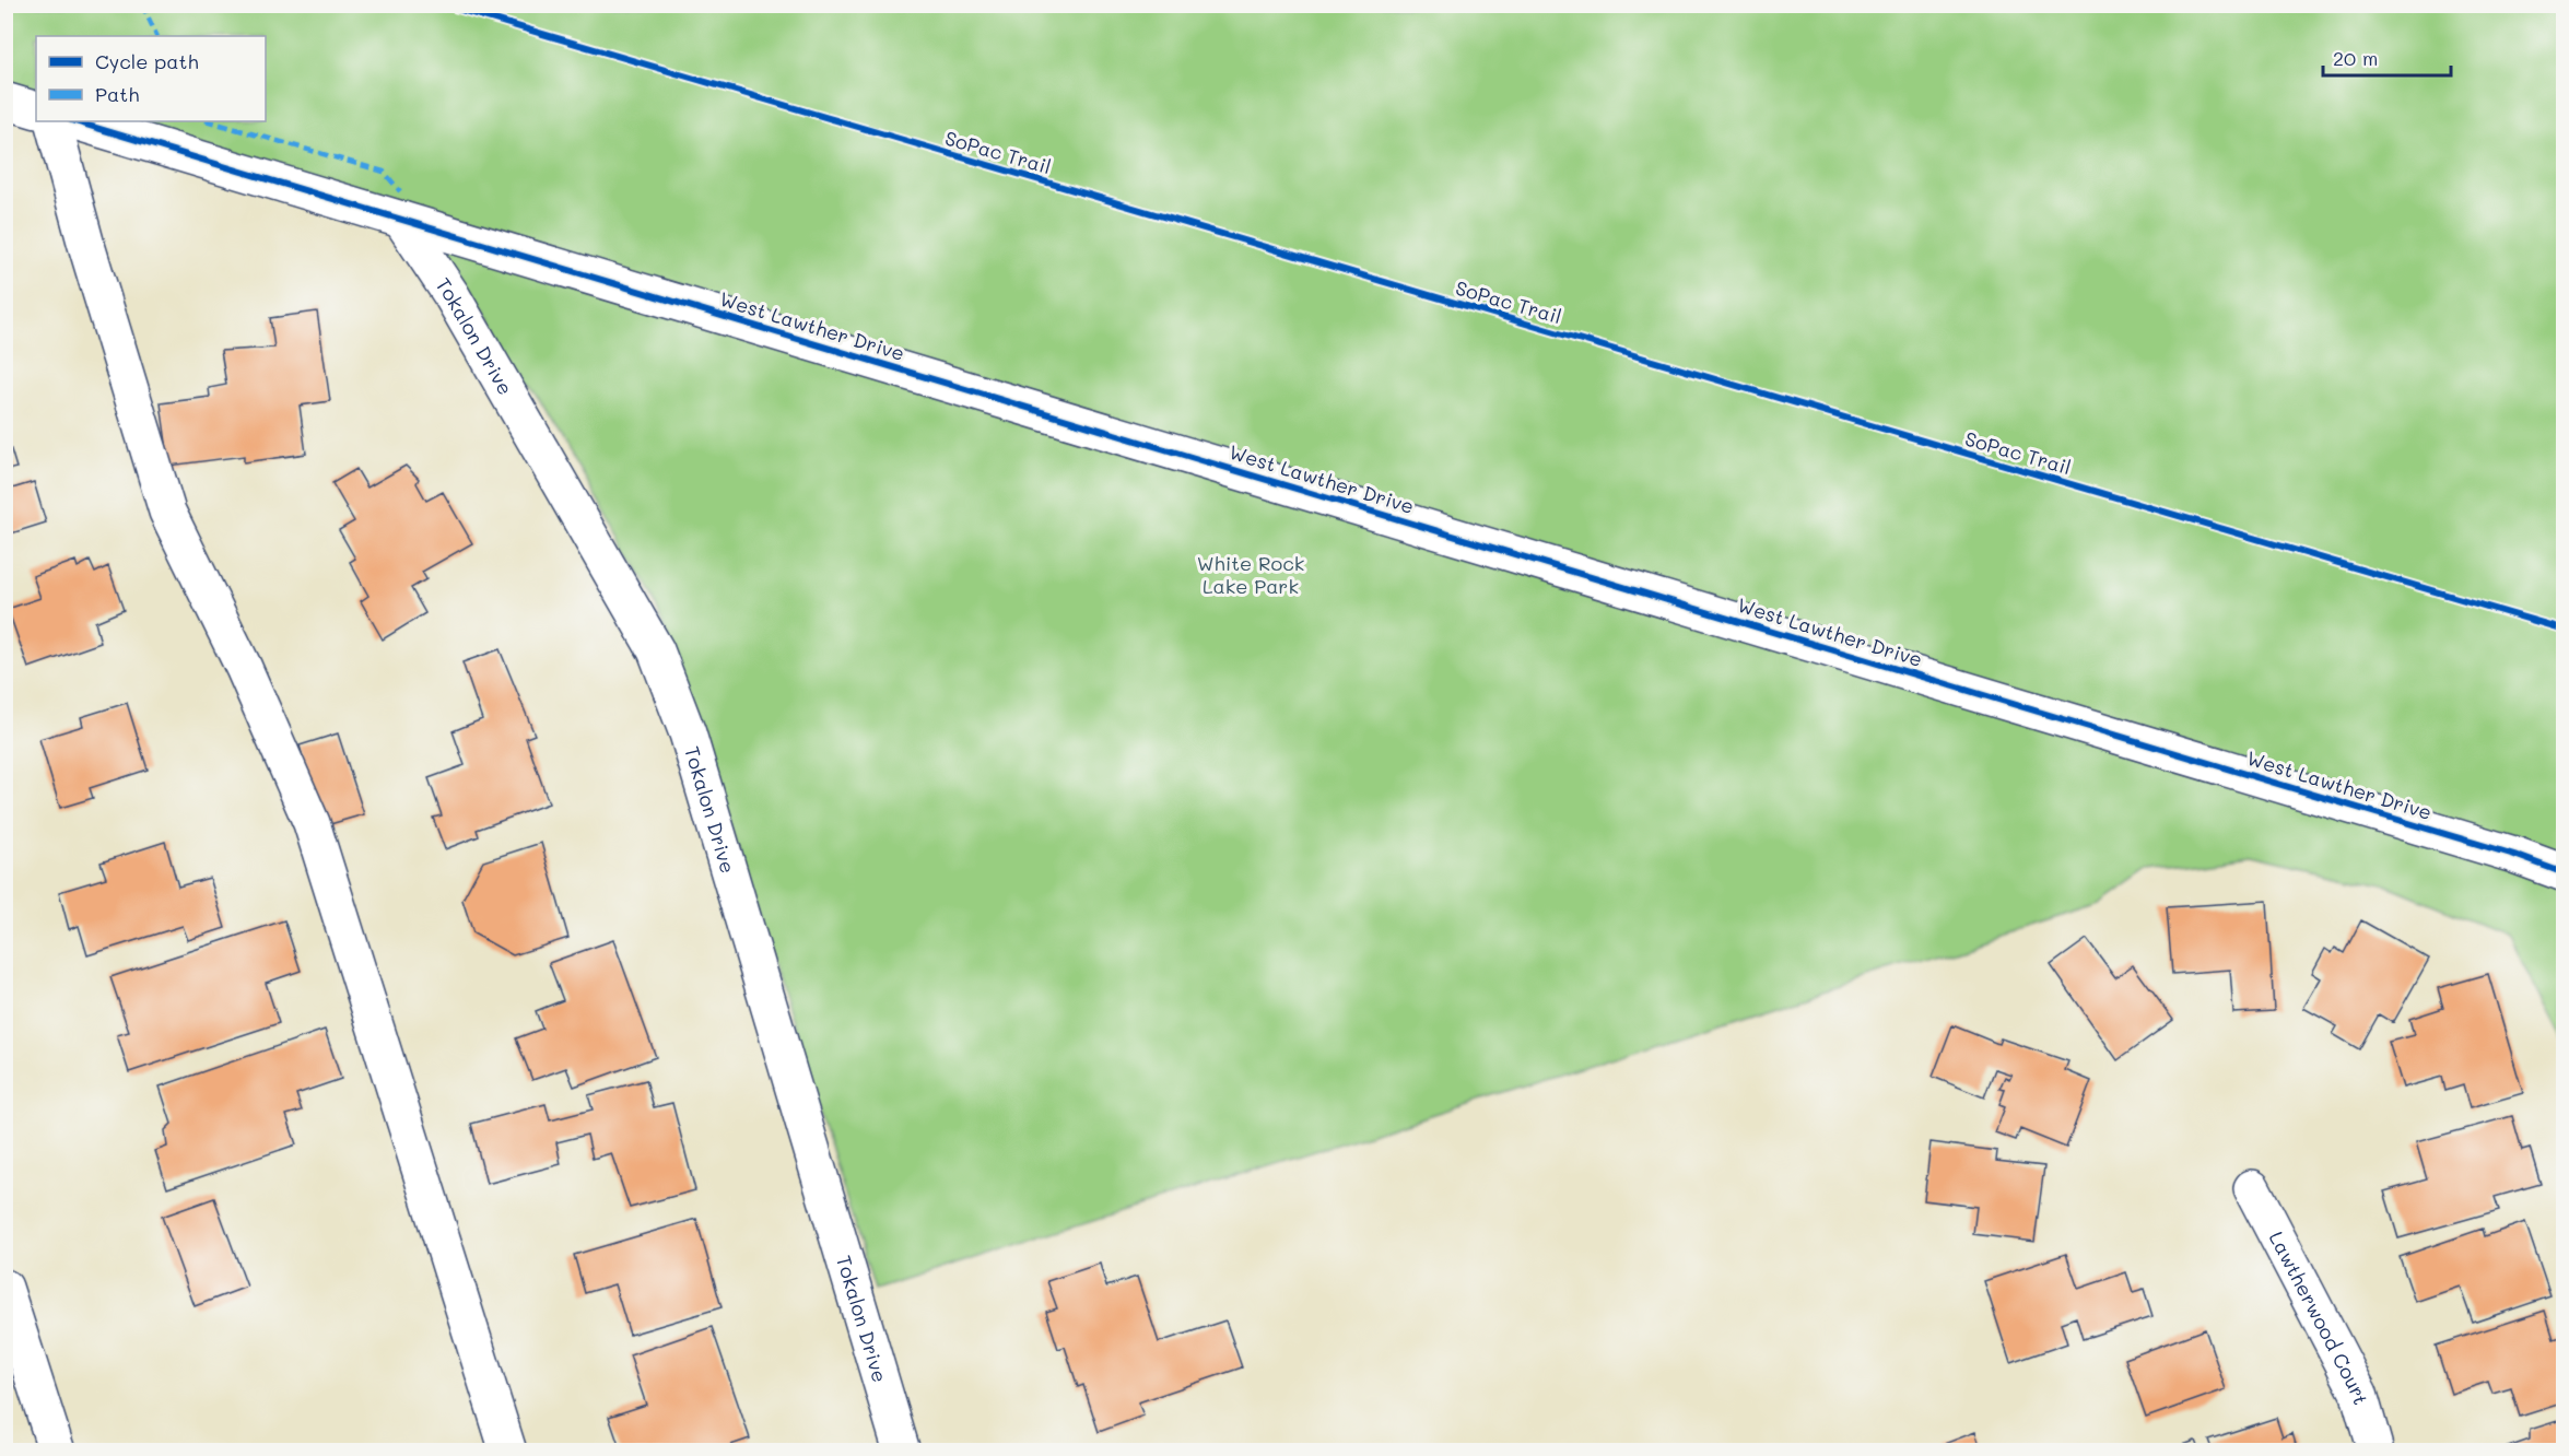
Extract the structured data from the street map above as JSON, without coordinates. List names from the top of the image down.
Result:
{
  "streets": {
    "street": ["West Lawther Drive", "Tokalon Drive", "Lawtherwood Court"],
    "cycle path": ["SoPac Trail"]
  },
  "crossings": [
    ["West Lawther Drive", "Tokalon Drive"]
  ],
  "parks": ["White Rock Lake Park"],
  "legend": ["Cycle path", "Path"],
  "scale_bar": "20 m"
}
